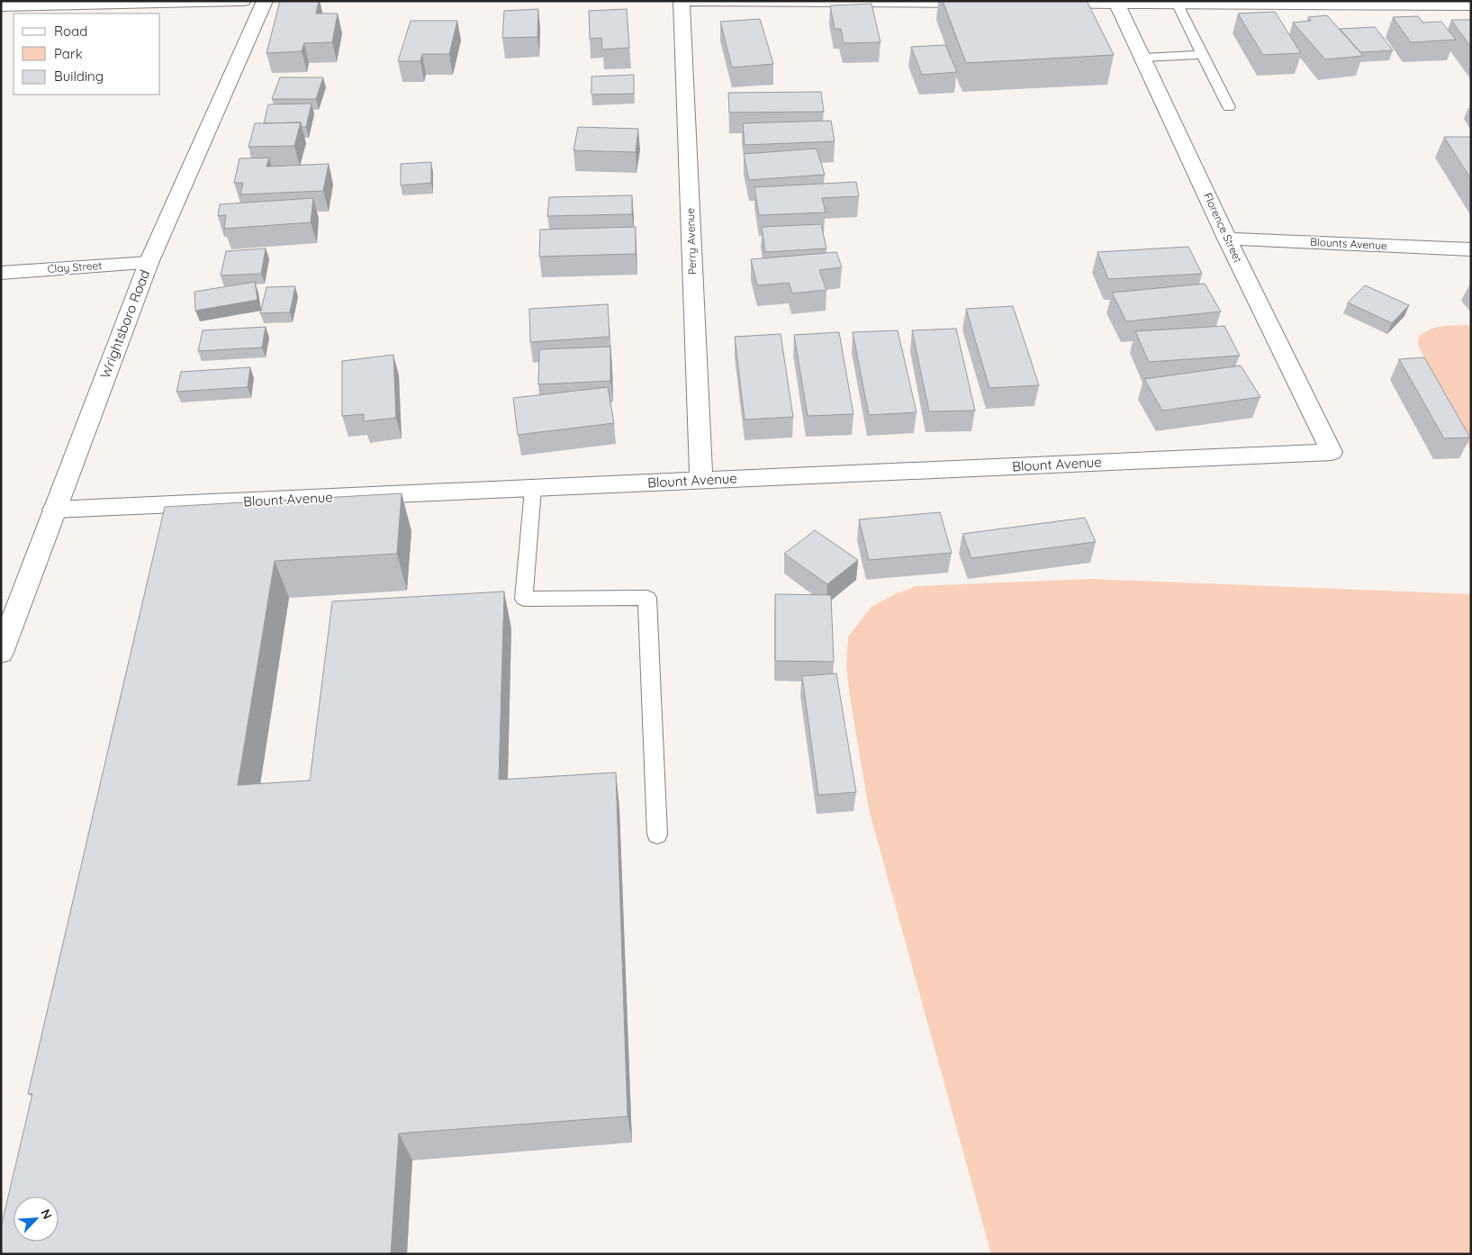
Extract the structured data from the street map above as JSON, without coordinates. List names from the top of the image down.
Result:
{
  "streets": {
    "street": [
      "Florence Street",
      "Perry Avenue",
      "Blounts Avenue",
      "Clay Street",
      "Wrightsboro Road",
      "Blount Avenue"
    ]
  },
  "crossings": [
    ["Florence Street", "Blounts Avenue"],
    ["Florence Street", "Blount Avenue"],
    ["Perry Avenue", "Blount Avenue"],
    ["Clay Street", "Wrightsboro Road"],
    ["Wrightsboro Road", "Blount Avenue"]
  ],
  "legend": ["Road", "Park", "Building"],
  "north": "top right"
}
